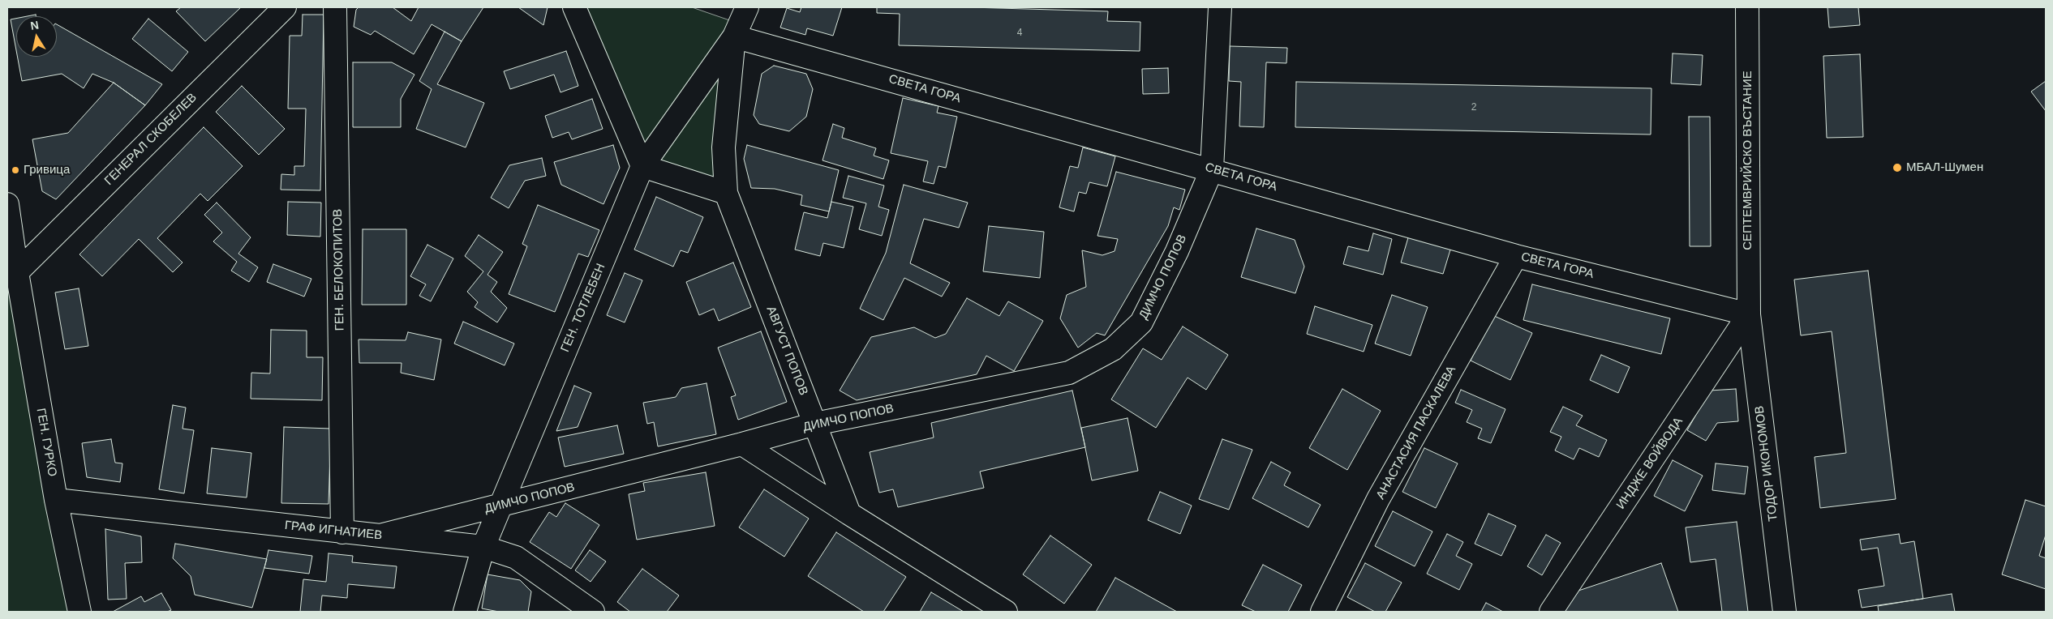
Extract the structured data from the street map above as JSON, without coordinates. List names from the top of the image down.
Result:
{
  "streets": {
    "street": [
      "СВЕТА ГОРА",
      "ГЕНЕРАЛ СКОБЕЛЕВ",
      "СЕПТЕМВРИЙСКО ВЪСТАНИЕ",
      "ГЕН. БЕЛОКОПИТОВ",
      "ДИМЧО ПОПОВ",
      "ГЕН. ТОТЛЕБЕН",
      "АВГУСТ ПОПОВ",
      "АНАСТАСИЯ ПАСКАЛЕВА",
      "ГЕН. ГУРКО",
      "ИНДЖЕ ВОЙВОДА",
      "ТОДОР ИКОНОМОВ",
      "ГРАФ ИГНАТИЕВ"
    ]
  },
  "crossings": [
    ["СВЕТА ГОРА", "СЕПТЕМВРИЙСКО ВЪСТАНИЕ"],
    ["СВЕТА ГОРА", "ДИМЧО ПОПОВ"],
    ["СВЕТА ГОРА", "ГЕН. ТОТЛЕБЕН"],
    ["СВЕТА ГОРА", "АВГУСТ ПОПОВ"],
    ["СВЕТА ГОРА", "АНАСТАСИЯ ПАСКАЛЕВА"],
    ["СВЕТА ГОРА", "ИНДЖЕ ВОЙВОДА"],
    ["СВЕТА ГОРА", "ТОДОР ИКОНОМОВ"],
    ["ГЕНЕРАЛ СКОБЕЛЕВ", "ГЕН. ГУРКО"],
    ["СЕПТЕМВРИЙСКО ВЪСТАНИЕ", "ИНДЖЕ ВОЙВОДА"],
    ["СЕПТЕМВРИЙСКО ВЪСТАНИЕ", "ТОДОР ИКОНОМОВ"],
    ["ГЕН. БЕЛОКОПИТОВ", "ГРАФ ИГНАТИЕВ"],
    ["ДИМЧО ПОПОВ", "ГЕН. ТОТЛЕБЕН"],
    ["ДИМЧО ПОПОВ", "АВГУСТ ПОПОВ"],
    ["ДИМЧО ПОПОВ", "ГРАФ ИГНАТИЕВ"],
    ["ГЕН. ТОТЛЕБЕН", "АВГУСТ ПОПОВ"],
    ["ГЕН. ТОТЛЕБЕН", "ГРАФ ИГНАТИЕВ"],
    ["ГЕН. ГУРКО", "ГРАФ ИГНАТИЕВ"],
    ["ИНДЖЕ ВОЙВОДА", "ТОДОР ИКОНОМОВ"]
  ],
  "places": ["МБАЛ-Шумен", "Гривица"],
  "house_numbers": ["4", "2"],
  "north": "top"
}
